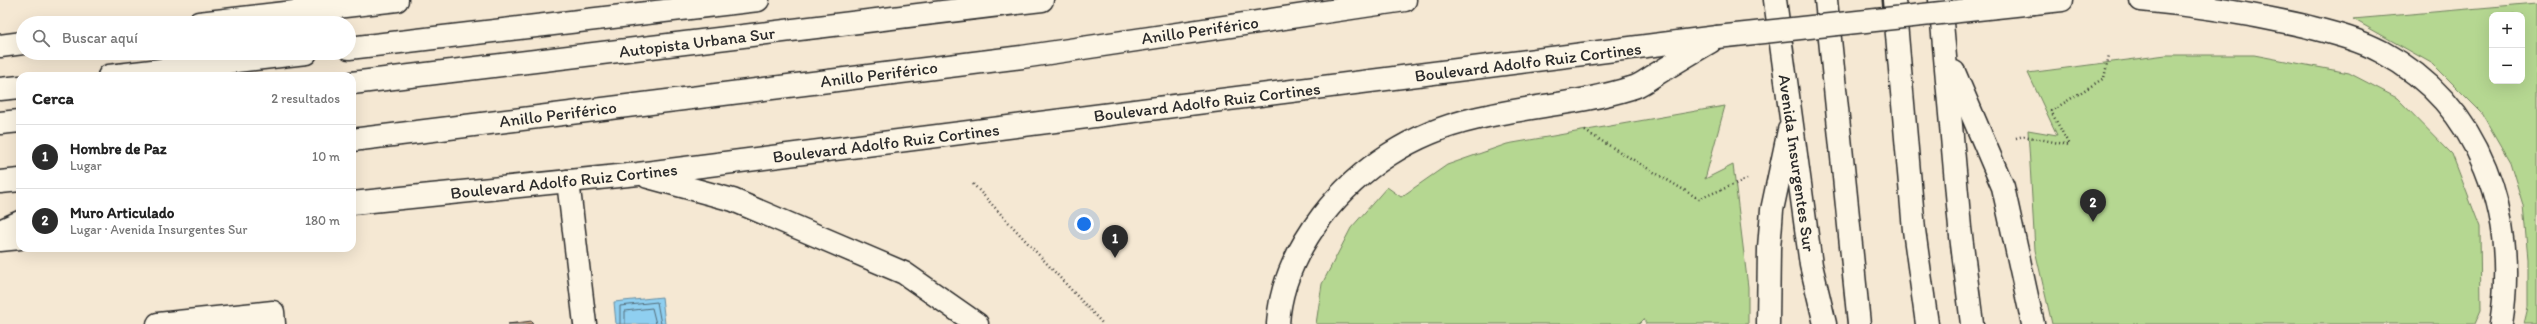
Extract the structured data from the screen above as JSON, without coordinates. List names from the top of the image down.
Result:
{
  "streets": {
    "main road": [
      "Anillo Periférico",
      "Autopista Urbana Sur",
      "Boulevard Adolfo Ruiz Cortines",
      "Avenida Insurgentes Sur"
    ]
  },
  "page": {
    "map_buttons": ["+", "−"],
    "search": "Buscar aquí",
    "heading": ["Cerca", "2 resultados"],
    "list": [
      {
        "mark": "1",
        "name": "Hombre de Paz",
        "note": "Lugar",
        "value": "10 m"
      },
      {
        "mark": "2",
        "name": "Muro Articulado",
        "note": "Lugar · Avenida Insurgentes Sur",
        "value": "180 m"
      }
    ],
    "pins": ["2", "1"]
  }
}
